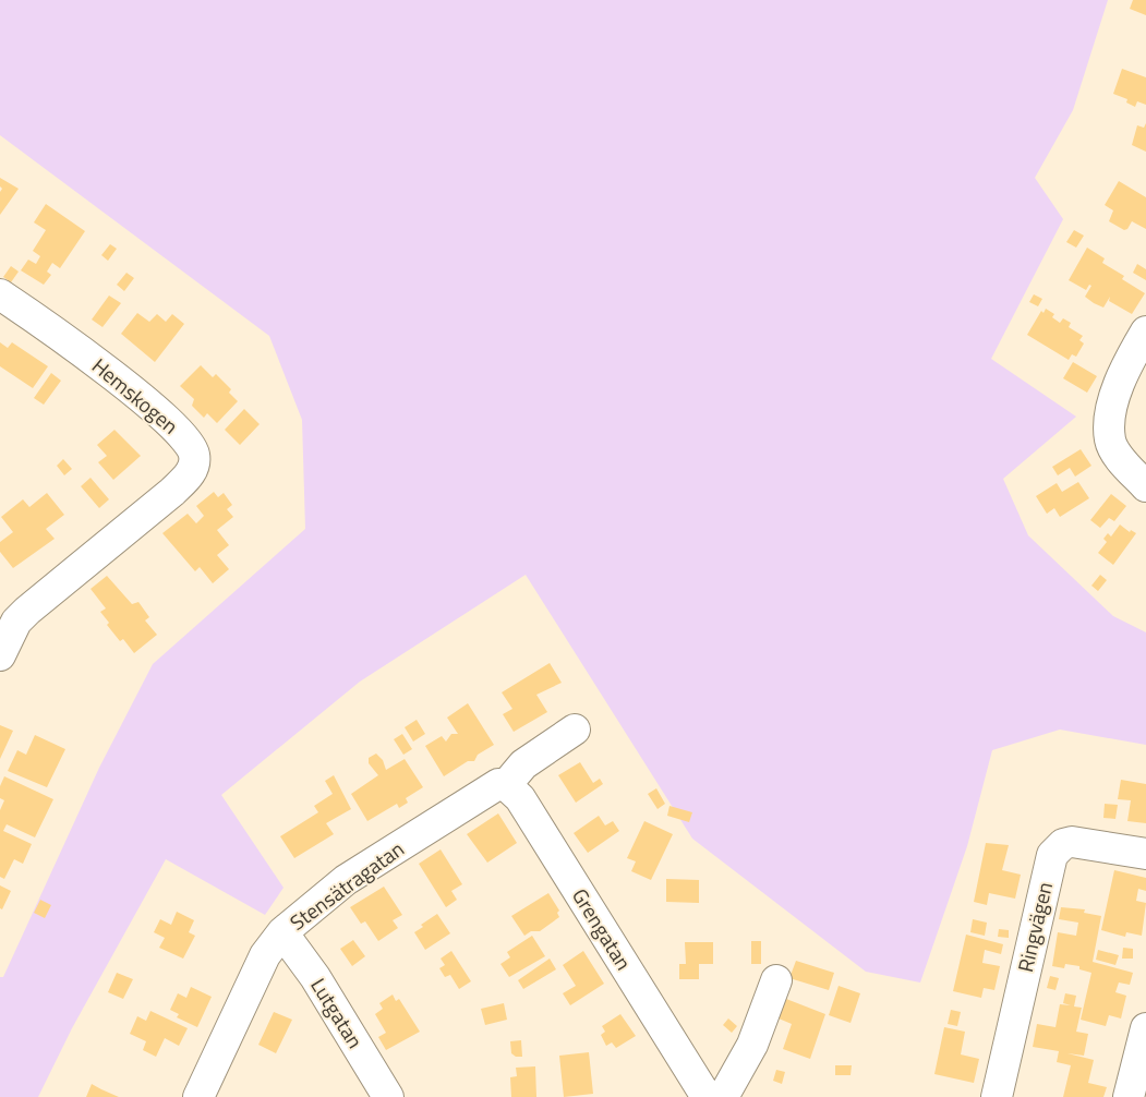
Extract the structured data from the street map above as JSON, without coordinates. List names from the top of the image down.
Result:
{
  "streets": {
    "street": [
      "Hemskogen",
      "Stensätragatan",
      "Ringvägen",
      "Grengatan",
      "Lutgatan"
    ]
  },
  "crossings": [
    ["Stensätragatan", "Grengatan"],
    ["Stensätragatan", "Lutgatan"]
  ]
}
